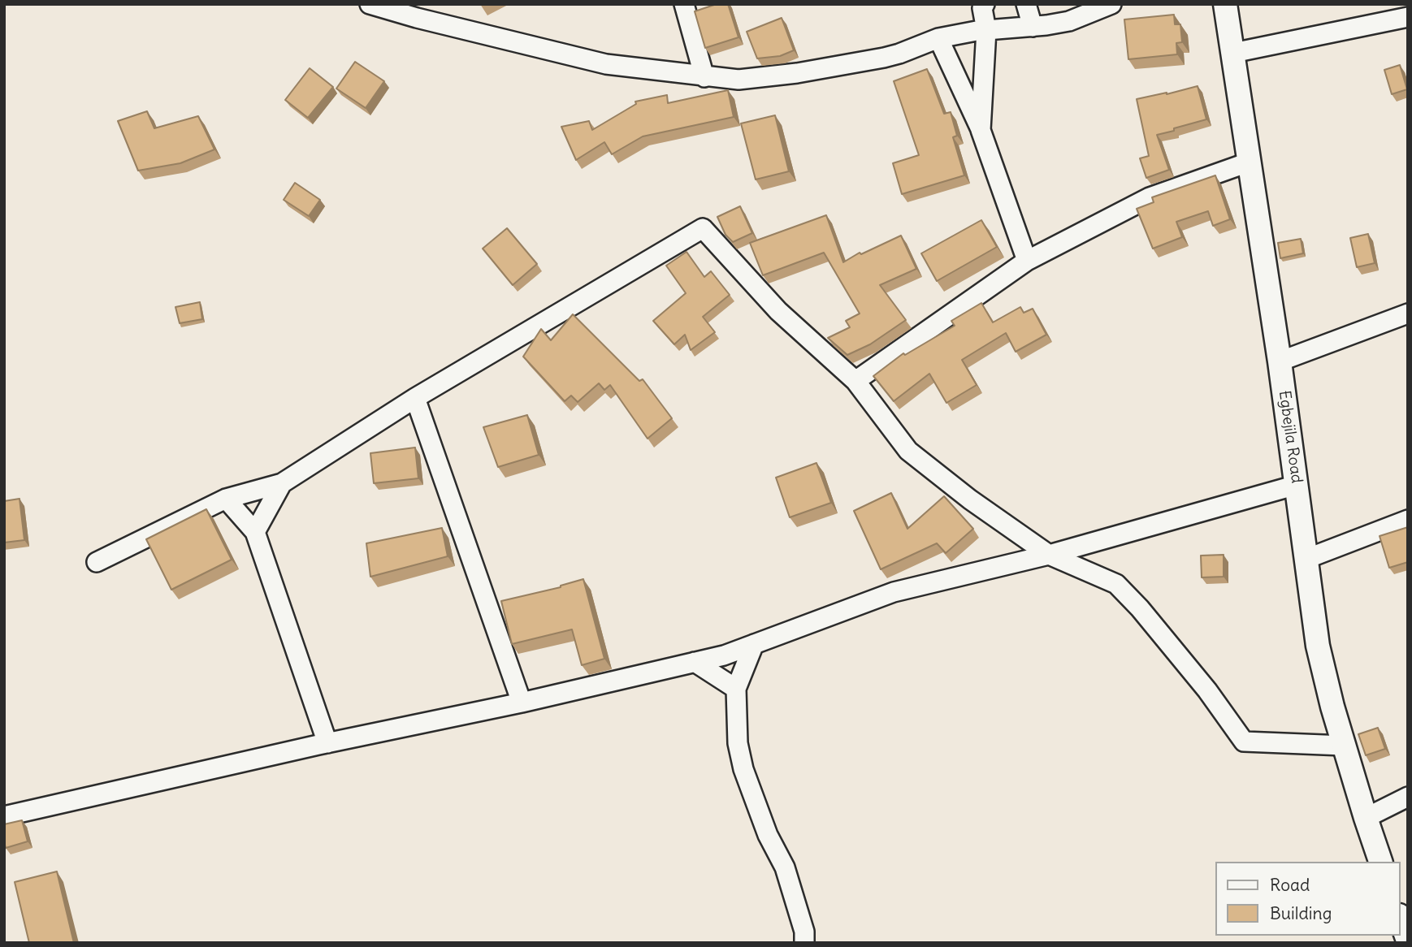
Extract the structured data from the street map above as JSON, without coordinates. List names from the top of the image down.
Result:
{
  "streets": {
    "street": ["Egbejila Road"]
  },
  "legend": ["Road", "Building"]
}
